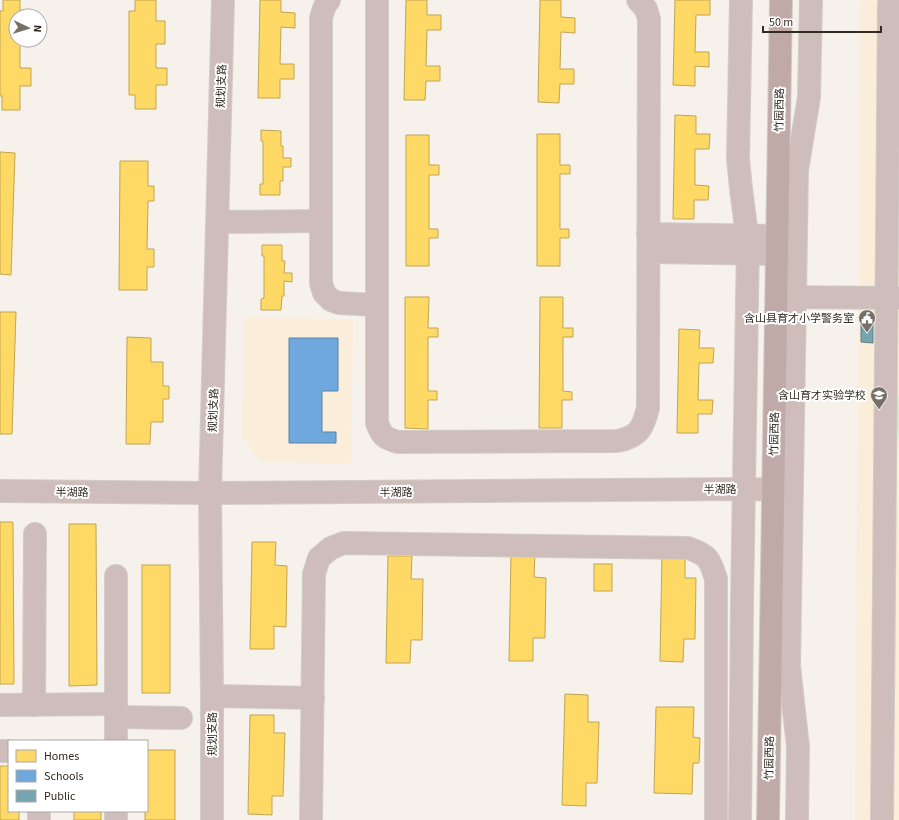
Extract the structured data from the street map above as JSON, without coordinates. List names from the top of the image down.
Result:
{
  "streets": {
    "main road": ["竹园西路"],
    "street": ["规划支路", "半湖路"]
  },
  "crossings": [
    ["规划支路", "半湖路"],
    ["竹园西路", "半湖路"]
  ],
  "places": {
    "public building": ["含山县育才小学警务室"],
    "school or university": ["含山育才实验学校"]
  },
  "legend": ["Homes", "Schools", "Public"],
  "scale_bar": "50 m",
  "north": "right"
}
